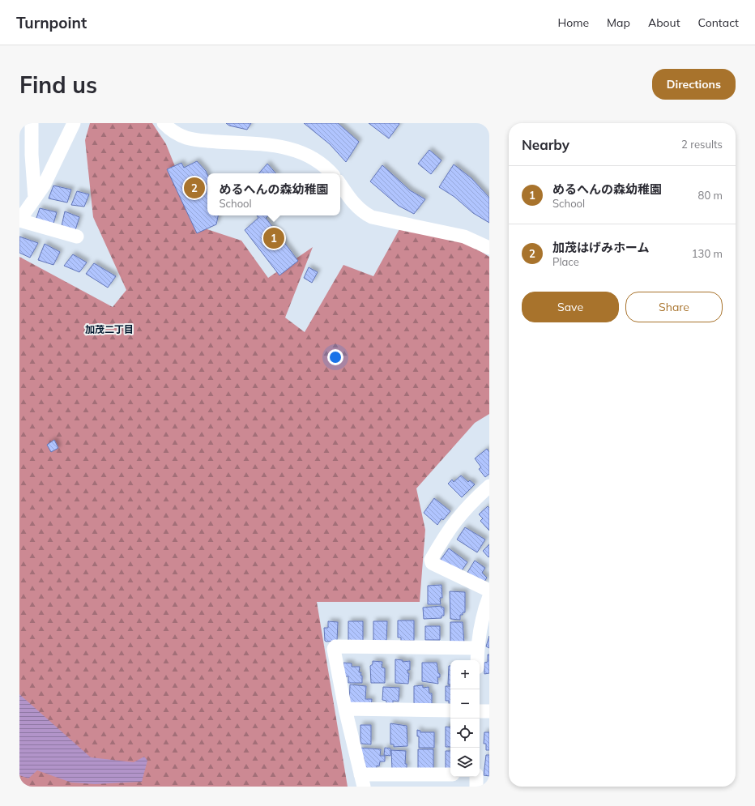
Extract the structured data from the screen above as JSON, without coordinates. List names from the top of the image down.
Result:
{
  "districts": ["加茂二丁目"],
  "page": {
    "header": "Turnpoint",
    "nav": [
      "Home",
      "Map",
      "About",
      "Contact"
    ],
    "buttons": [
      "Directions",
      ["Save", "Share"]
    ],
    "title": "Find us",
    "heading": ["Nearby", "2 results"],
    "list": [
      {
        "mark": "1",
        "name": "めるへんの森幼稚園",
        "note": "School",
        "value": "80 m"
      },
      {
        "mark": "2",
        "name": "加茂はげみホーム",
        "note": "Place",
        "value": "130 m"
      }
    ],
    "popup": ["めるへんの森幼稚園", "School"],
    "pins": ["2", "1"],
    "map_buttons": ["+", "−"]
  }
}
